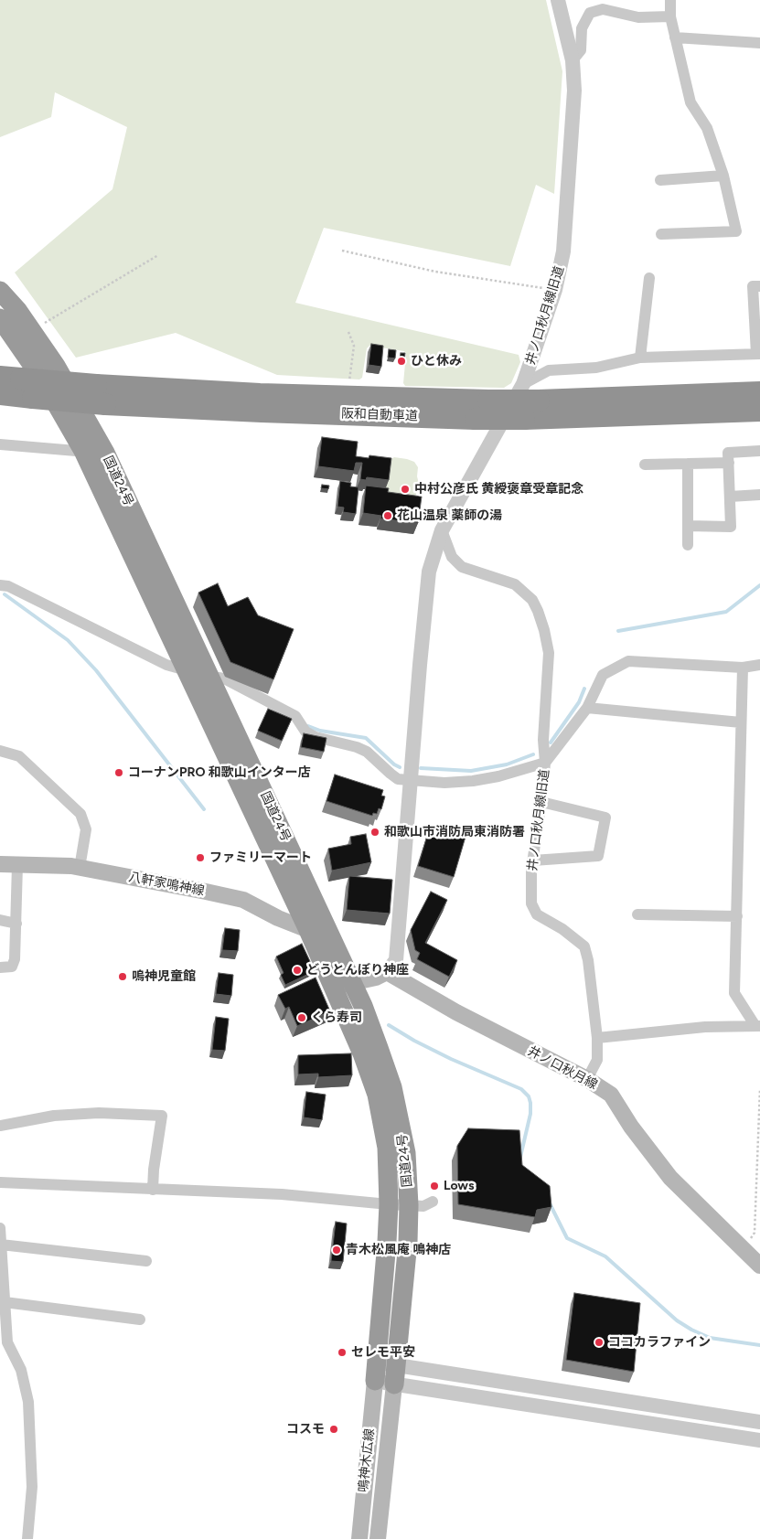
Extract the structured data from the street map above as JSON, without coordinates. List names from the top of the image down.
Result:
{
  "streets": {
    "highway": ["阪和自動車道", "国道24号"],
    "main road": ["八軒家鳴神線", "井ノ口秋月線", "鳴神木広線"],
    "street": ["井ノ口秋月線旧道"]
  },
  "crossings": [
    ["井ノ口秋月線旧道", "井ノ口秋月線"],
    ["国道24号", "八軒家鳴神線"],
    ["国道24号", "鳴神木広線"]
  ],
  "places": [
    "ひと休み",
    "中村公彦氏 黄綬褒章受章記念",
    "花山温泉 薬師の湯",
    "コーナンPRO 和歌山インター店",
    "和歌山市消防局東消防署",
    "ファミリーマート",
    "どうとんぼり神座",
    "嗚神児童館",
    "くら寿司",
    "Lows",
    "青木松風庵 鳴神店",
    "ココカラファイン",
    "セレモ平安",
    "コスモ"
  ]
}
